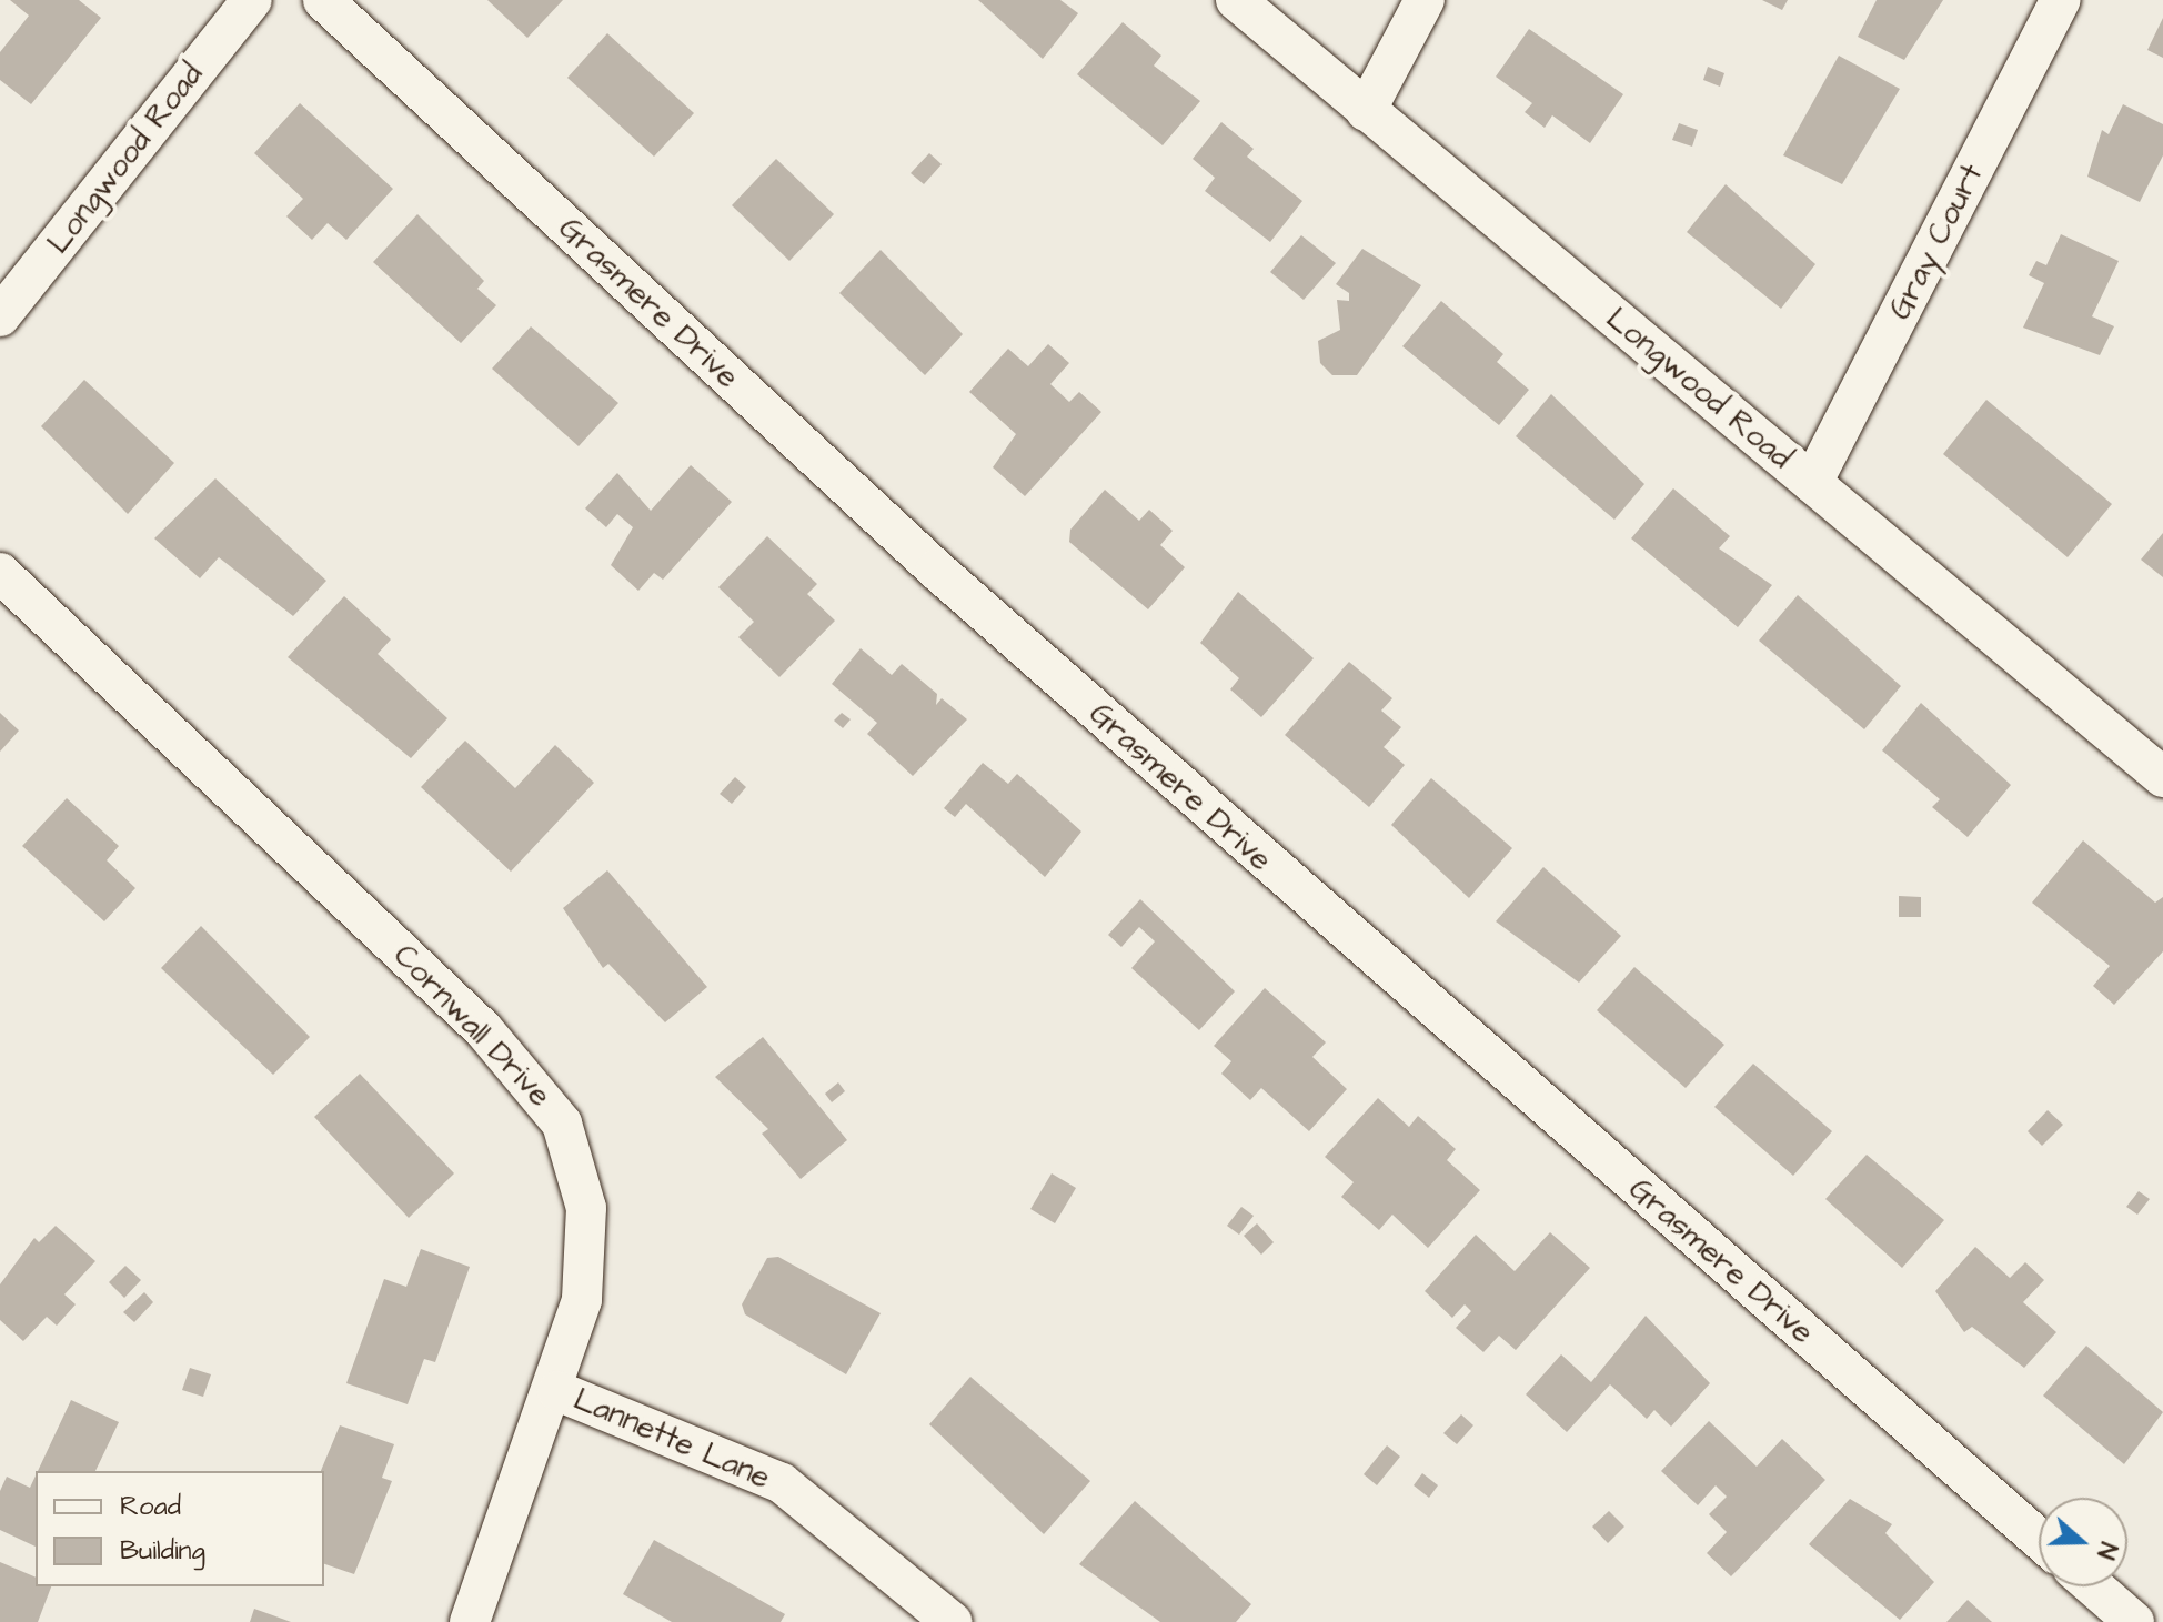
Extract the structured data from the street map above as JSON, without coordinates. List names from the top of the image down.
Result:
{
  "streets": {
    "street": [
      "Longwood Road",
      "Gray Court",
      "Grasmere Drive",
      "Cornwall Drive",
      "Lannette Lane"
    ]
  },
  "crossings": [
    ["Longwood Road", "Gray Court"],
    ["Cornwall Drive", "Lannette Lane"]
  ],
  "legend": ["Road", "Building"],
  "north": "right"
}
